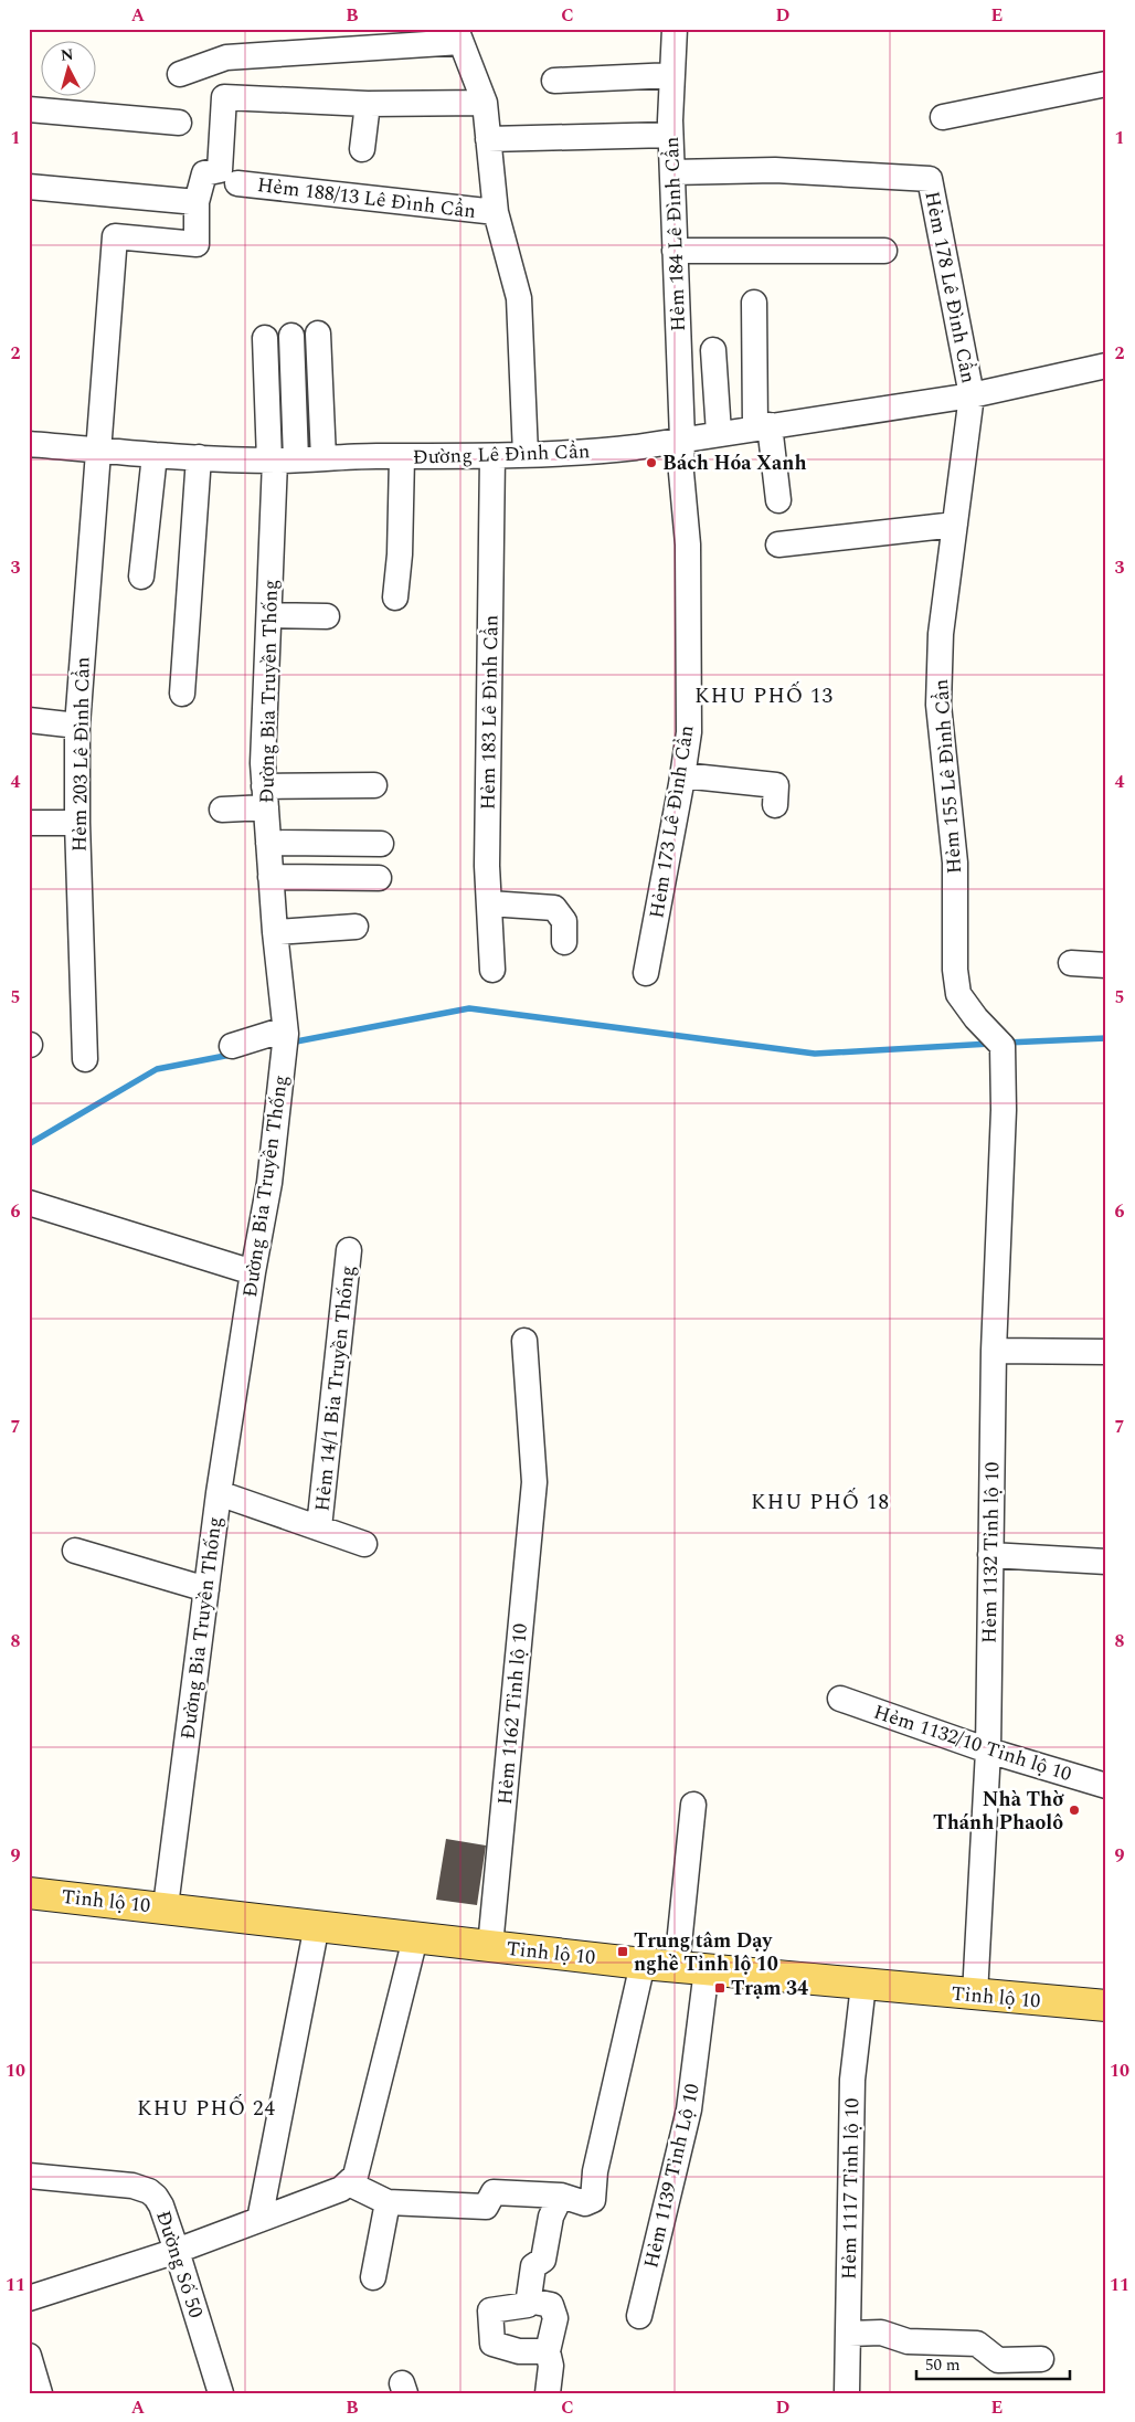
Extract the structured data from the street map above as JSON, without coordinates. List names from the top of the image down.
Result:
{
  "streets": {
    "main road": ["Tỉnh lộ 10"],
    "street": [
      "Hẻm 188/13 Lê Đình Cẩn",
      "Hẻm 184 Lê Đình Cẩn",
      "Hẻm 178 Lê Đình Cẩn",
      "Đường Lê Đình Cẩn",
      "Đường Bia Truyền Thống",
      "Hẻm 183 Lê Đình Cẩn",
      "Hẻm 203 Lê Đình Cẩn",
      "Hẻm 155 Lê Đình Cẩn",
      "Hẻm 173 Lê Đình Cẩn",
      "Hẻm 14/1 Bia Truyền Thống",
      "Hẻm 1132 Tỉnh lộ 10",
      "Hẻm 1162 Tỉnh lộ 10",
      "Hẻm 1132/10 Tỉnh lộ 10",
      "Hẻm 1139 Tỉnh Lộ 10",
      "Hẻm 1117 Tỉnh lộ 10",
      "Đường Số 50"
    ]
  },
  "crossings": [
    ["Hẻm 184 Lê Đình Cẩn", "Hẻm 178 Lê Đình Cẩn"],
    ["Hẻm 184 Lê Đình Cẩn", "Đường Lê Đình Cẩn"],
    ["Hẻm 184 Lê Đình Cẩn", "Hẻm 173 Lê Đình Cẩn"],
    ["Hẻm 178 Lê Đình Cẩn", "Đường Lê Đình Cẩn"],
    ["Hẻm 178 Lê Đình Cẩn", "Hẻm 155 Lê Đình Cẩn"],
    ["Đường Lê Đình Cẩn", "Đường Bia Truyền Thống"],
    ["Đường Lê Đình Cẩn", "Hẻm 183 Lê Đình Cẩn"],
    ["Đường Lê Đình Cẩn", "Hẻm 203 Lê Đình Cẩn"],
    ["Đường Lê Đình Cẩn", "Hẻm 155 Lê Đình Cẩn"],
    ["Đường Lê Đình Cẩn", "Hẻm 173 Lê Đình Cẩn"],
    ["Đường Bia Truyền Thống", "Tỉnh lộ 10"],
    ["Hẻm 155 Lê Đình Cẩn", "Hẻm 1132 Tỉnh lộ 10"],
    ["Hẻm 1132 Tỉnh lộ 10", "Hẻm 1132/10 Tỉnh lộ 10"],
    ["Hẻm 1132 Tỉnh lộ 10", "Tỉnh lộ 10"],
    ["Hẻm 1162 Tỉnh lộ 10", "Tỉnh lộ 10"],
    ["Tỉnh lộ 10", "Hẻm 1139 Tỉnh Lộ 10"],
    ["Tỉnh lộ 10", "Hẻm 1117 Tỉnh lộ 10"]
  ],
  "districts": ["KHU PHỐ 13", "KHU PHỐ 18", "KHU PHỐ 24"],
  "places": {
    "other": ["Bách Hóa Xanh", "Nhà Thờ Thánh Phaolô"],
    "transit": ["Trung tâm Dạy nghề Tỉnh lộ 10", "Trạm 34"]
  },
  "scale_bar": "50 m",
  "north": "top",
  "grid": {
    "columns": [
      "A",
      "B",
      "C",
      "D",
      "E"
    ],
    "rows": [
      "1",
      "2",
      "3",
      "4",
      "5",
      "6",
      "7",
      "8",
      "9",
      "10",
      "11"
    ]
  }
}
